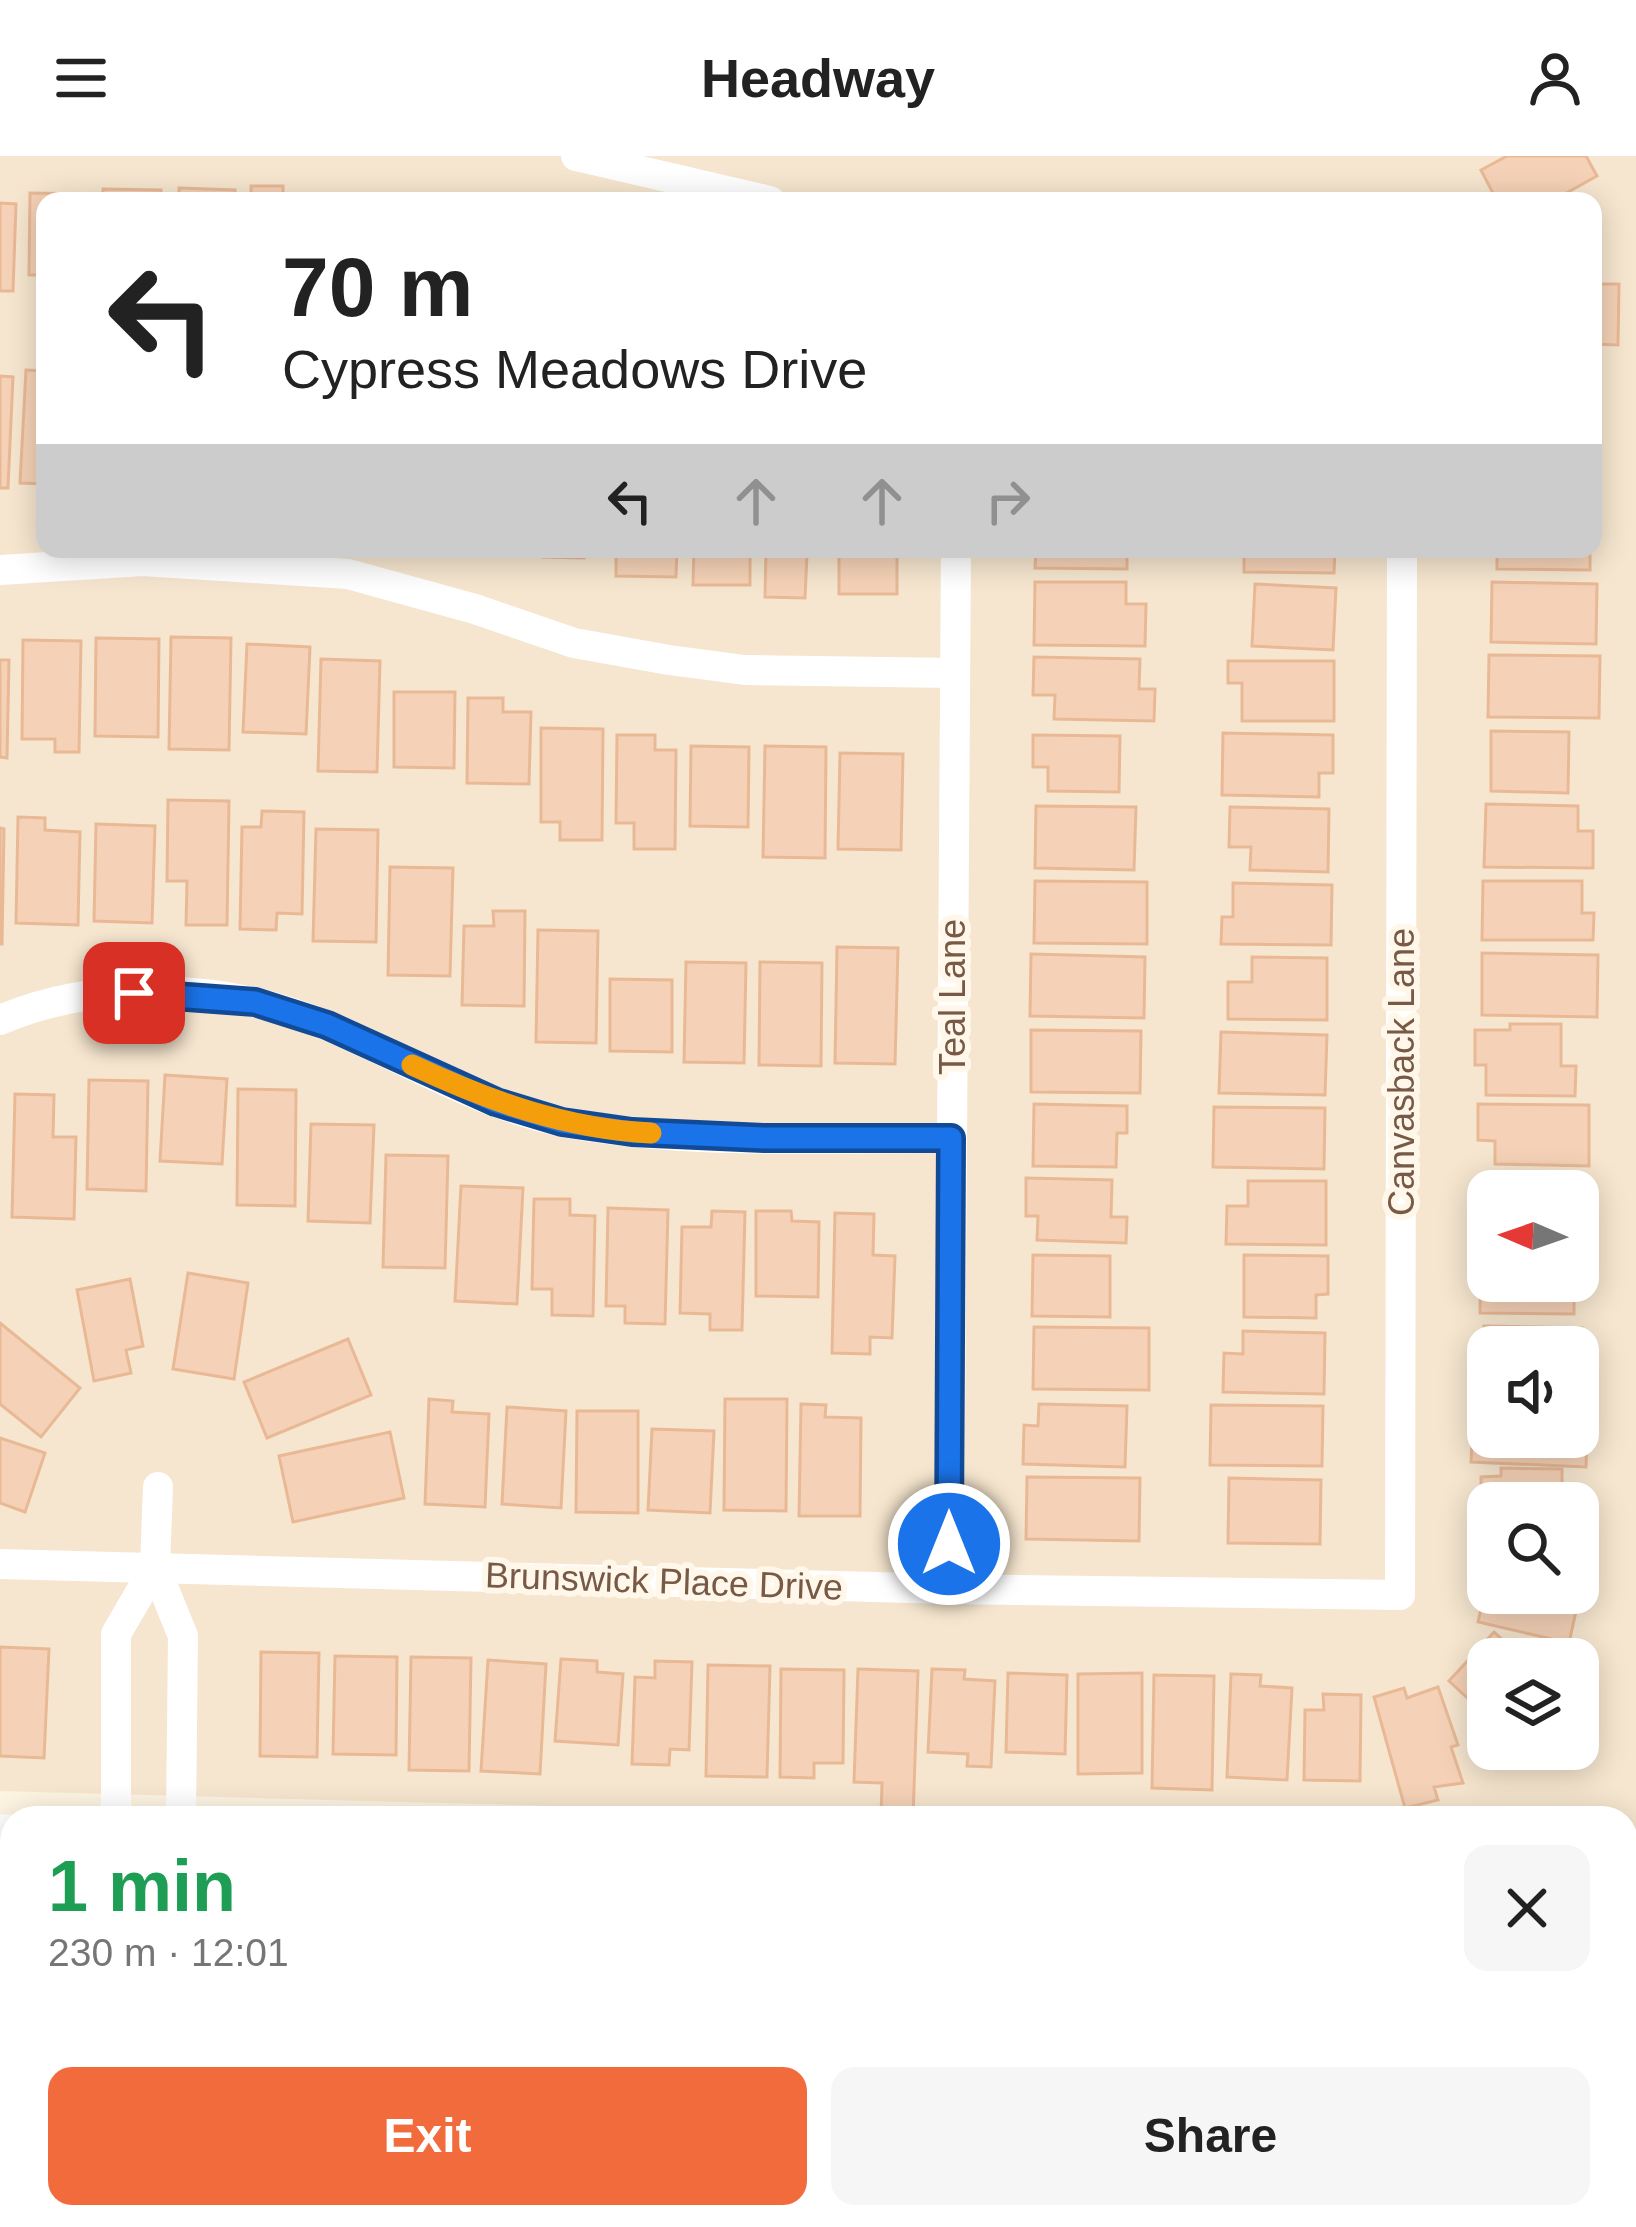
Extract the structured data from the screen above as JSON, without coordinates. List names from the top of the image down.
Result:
{
  "streets": {
    "street": ["Teal Lane", "Canvasback Lane", "Brunswick Place Drive"]
  },
  "crossings": [
    ["Teal Lane", "Brunswick Place Drive"],
    ["Canvasback Lane", "Brunswick Place Drive"]
  ],
  "north": "left",
  "page": {
    "header": "Headway",
    "turn": ["70 m", "Cypress Meadows Drive"],
    "heading": ["1 min", "230 m · 12:01"],
    "buttons": ["Exit", "Share"]
  }
}
